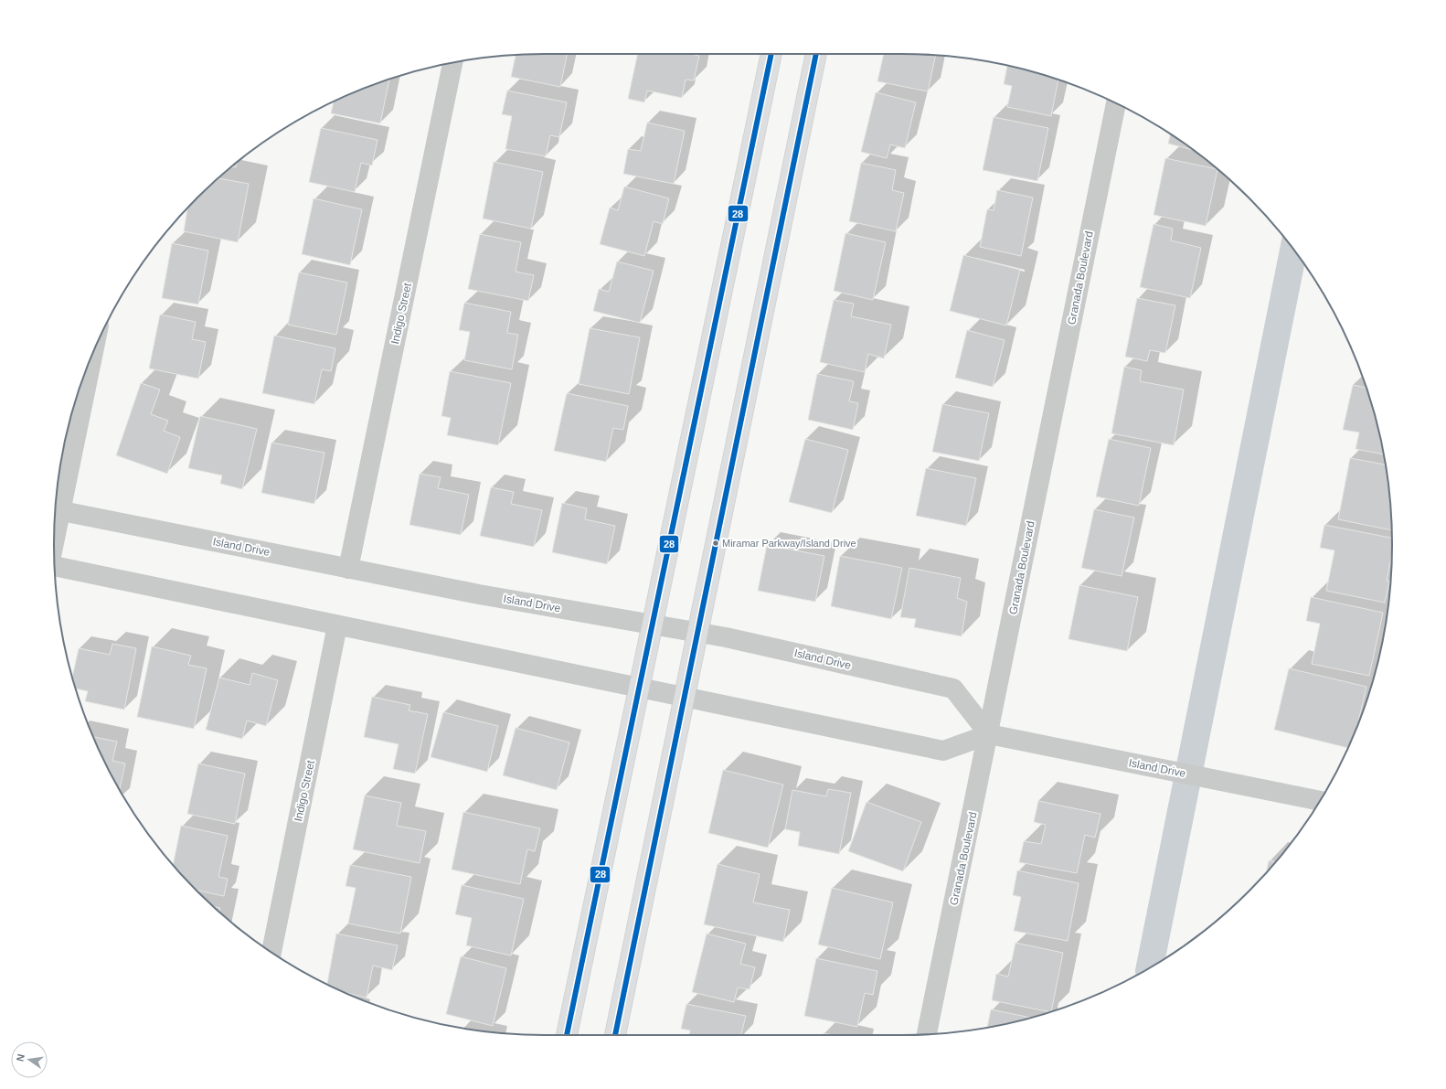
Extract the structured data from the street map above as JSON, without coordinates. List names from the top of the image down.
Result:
{
  "streets": {
    "street": ["Granada Boulevard", "Indigo Street", "Island Drive"]
  },
  "crossings": [
    ["Granada Boulevard", "Island Drive"],
    ["Indigo Street", "Island Drive"]
  ],
  "places": ["Miramar Parkway/Island Drive"],
  "lines": ["transit line 28"],
  "north": "left"
}
